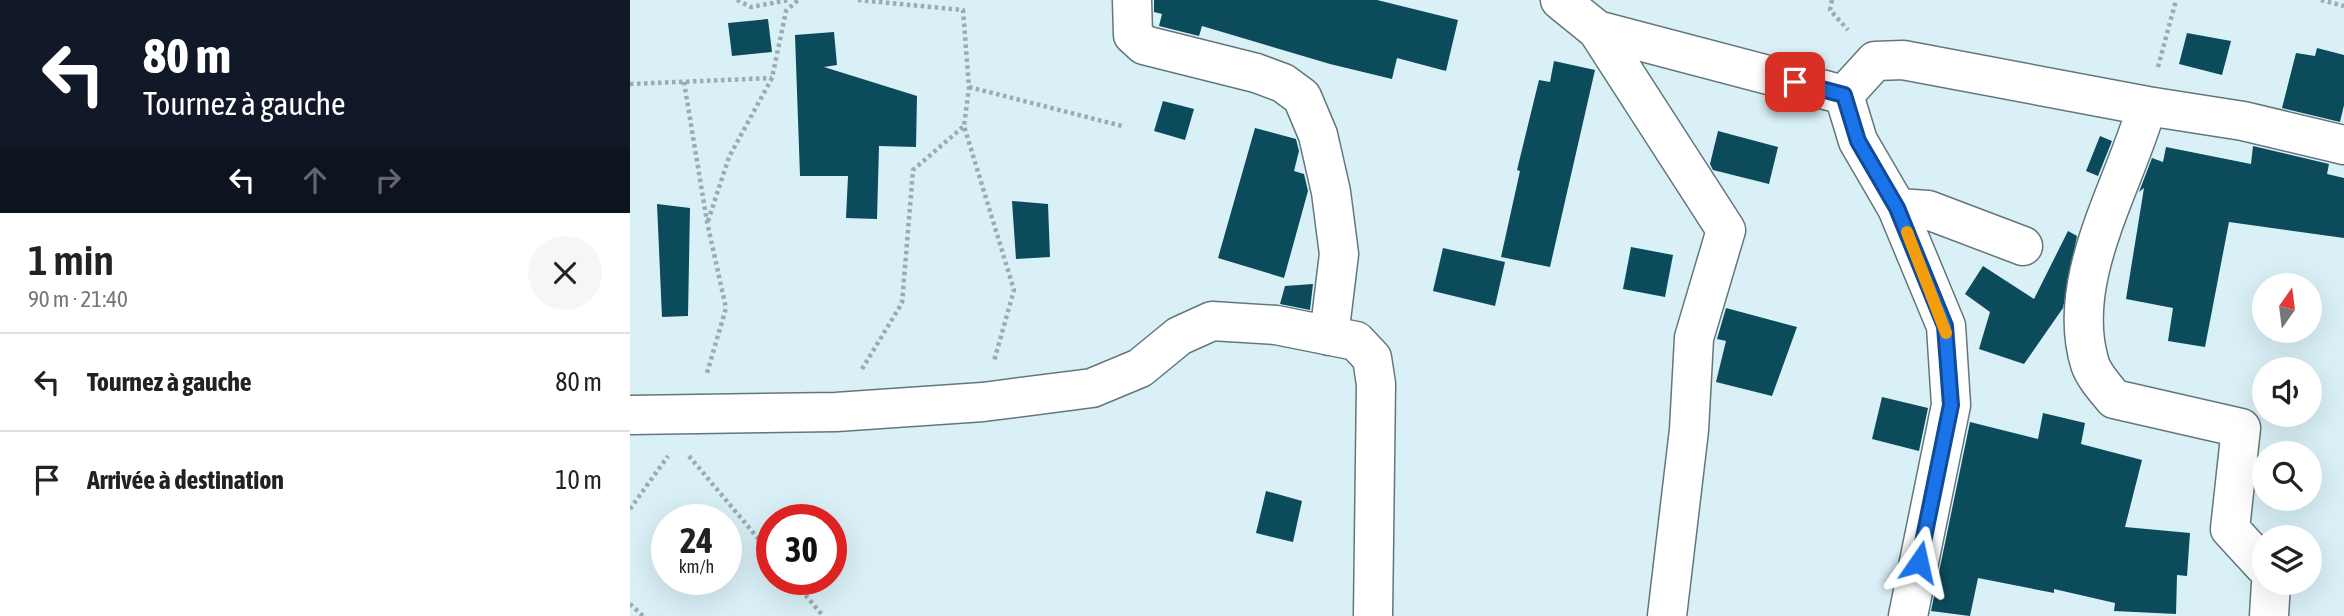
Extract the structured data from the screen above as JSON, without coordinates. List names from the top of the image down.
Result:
{
  "north": "top",
  "page": {
    "turn": ["80 m", "Tournez à gauche"],
    "heading": ["1 min", "90 m · 21:40"],
    "list": [
      {
        "name": "Tournez à gauche",
        "value": "80 m"
      },
      {
        "name": "Arrivée à destination",
        "value": "10 m"
      }
    ],
    "speed": "24 km/h",
    "limit": "30"
  }
}
